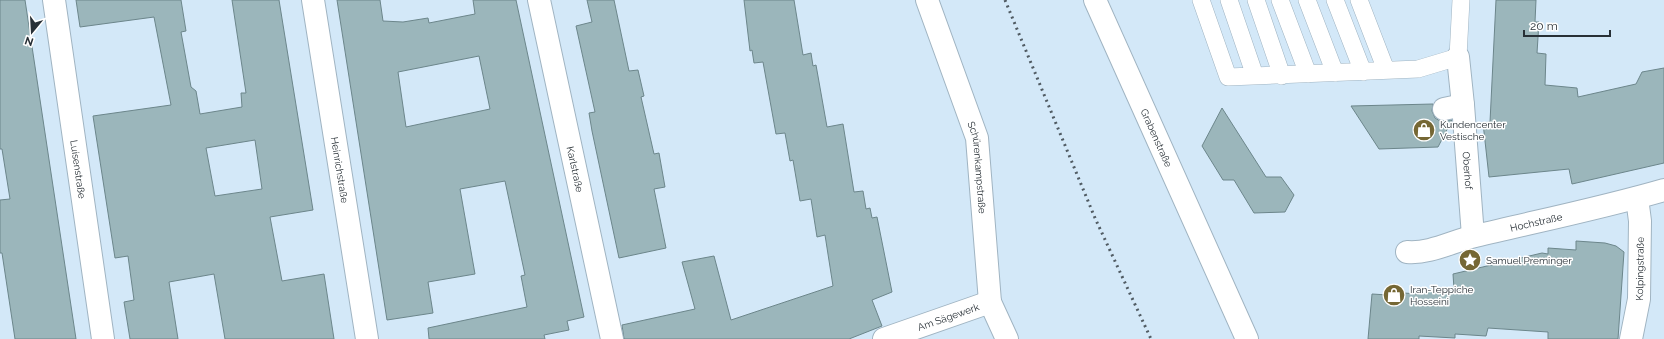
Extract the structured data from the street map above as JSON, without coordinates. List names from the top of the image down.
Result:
{
  "streets": {
    "street": [
      "Grabenstraße",
      "Schürenkampstraße",
      "Luisenstraße",
      "Heinrichstraße",
      "Karlstraße",
      "Oberhof",
      "Hochstraße",
      "Kolpingstraße",
      "Am Sägewerk"
    ]
  },
  "crossings": [
    ["Schürenkampstraße", "Am Sägewerk"],
    ["Oberhof", "Hochstraße"],
    ["Hochstraße", "Kolpingstraße"]
  ],
  "places": {
    "shop": ["Kundencenter Vestische", "Iran-Teppiche Hosseini"],
    "place": ["Samuel Preminger"]
  },
  "scale_bar": "20 m",
  "north": "bottom"
}
